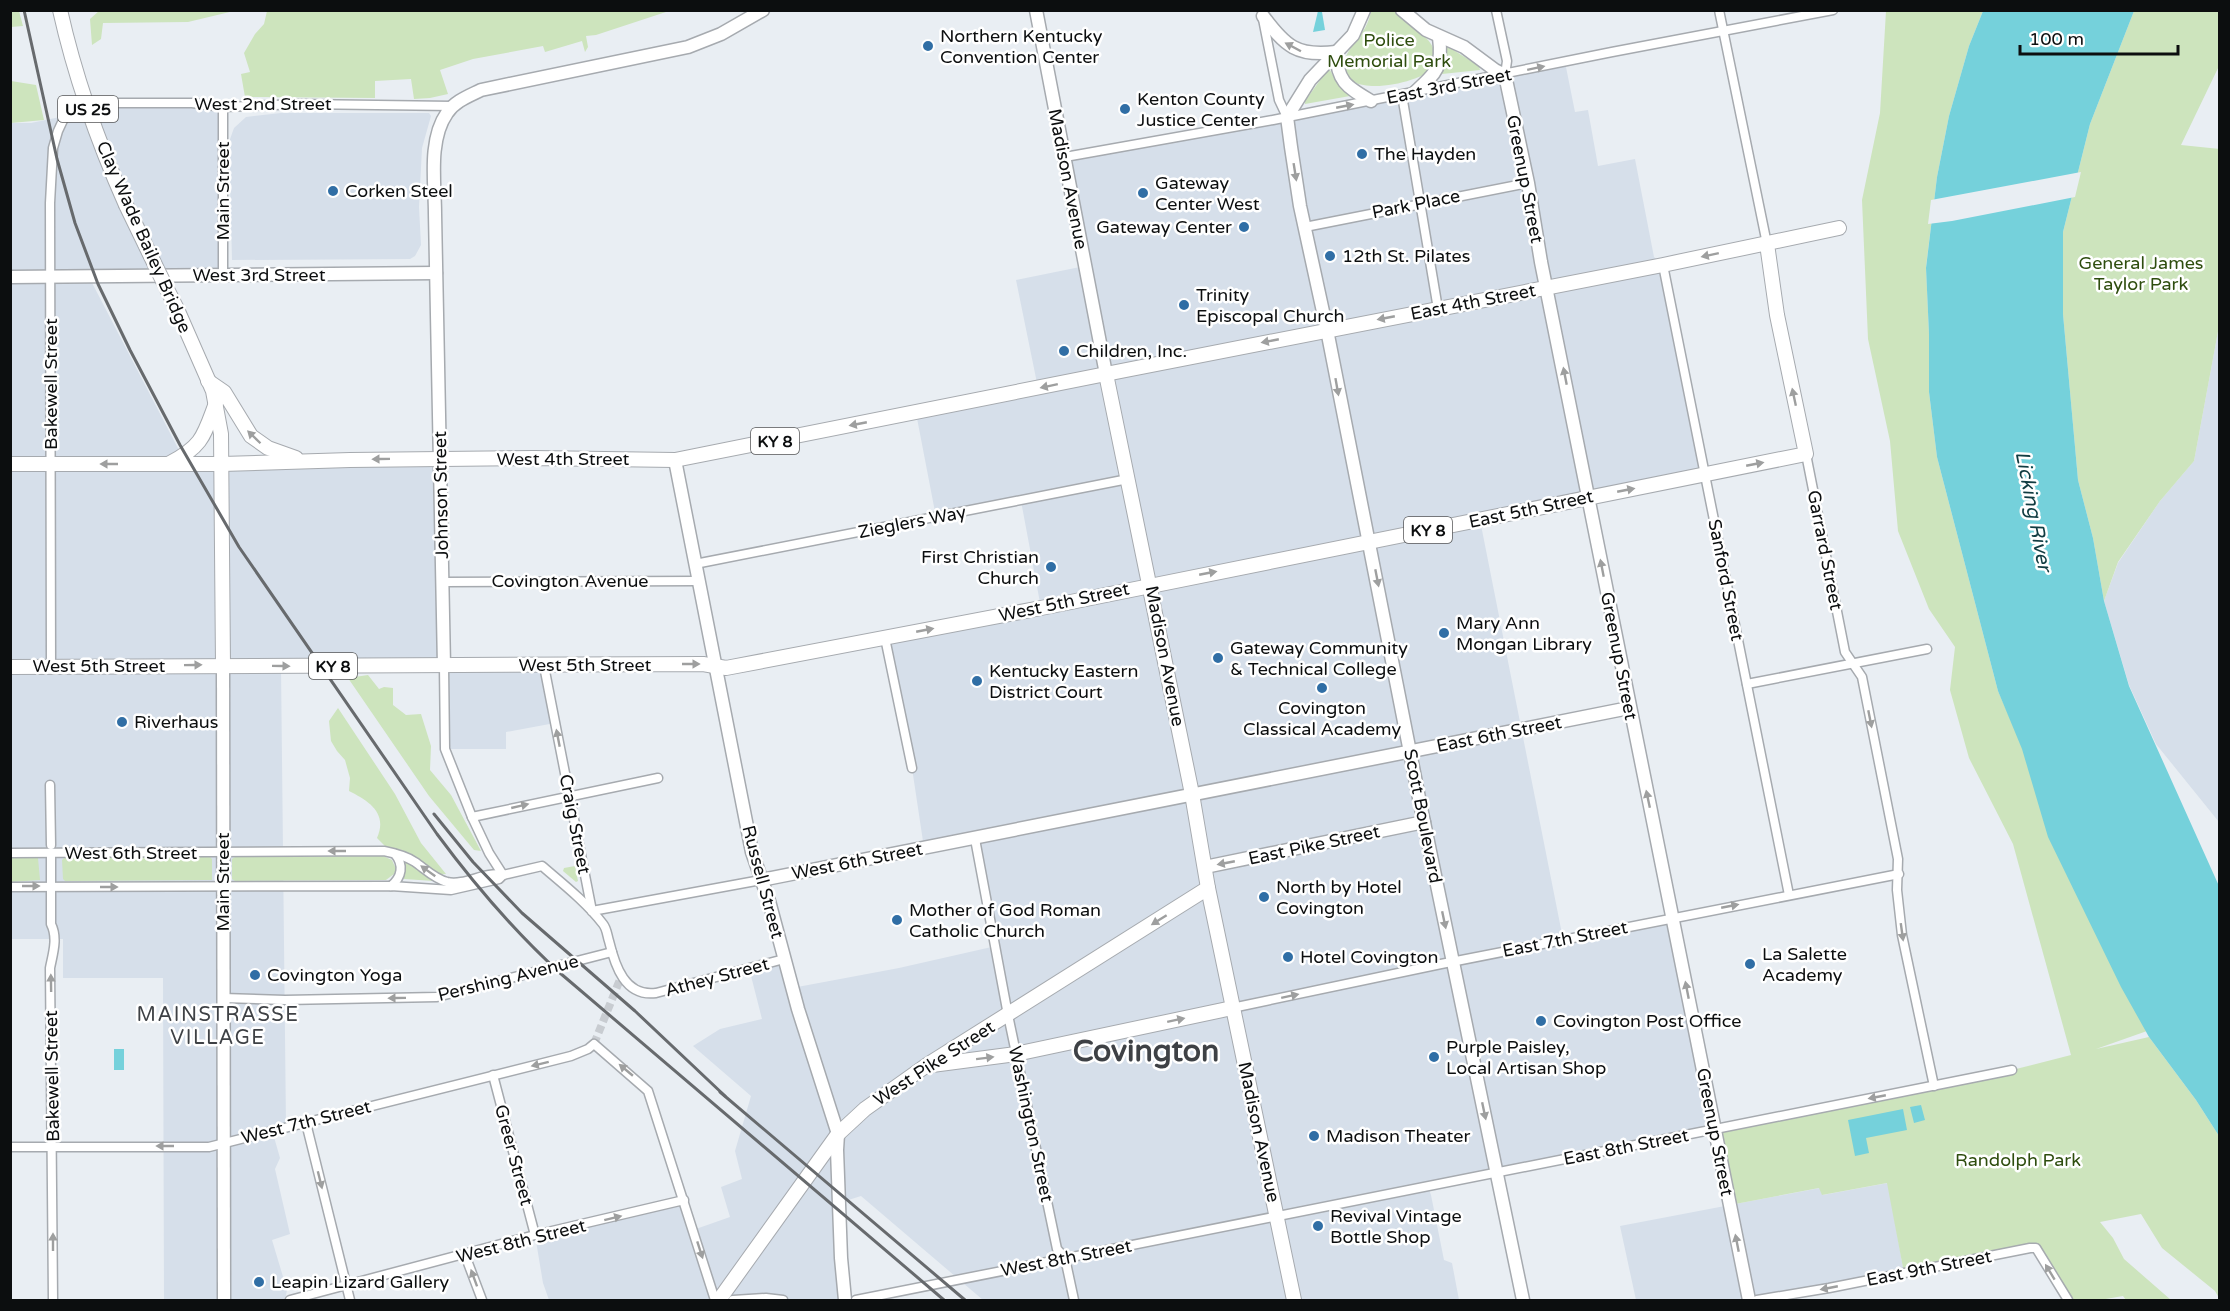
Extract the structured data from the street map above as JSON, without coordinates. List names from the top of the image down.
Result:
{
  "streets": {
    "main road": [
      "US 25",
      "Madison Avenue",
      "Greenup Street",
      "Main Street",
      "Clay Wade Bailey Bridge",
      "West 3rd Street",
      "East 4th Street",
      "KY 8",
      "West 4th Street",
      "Johnson Street",
      "East 5th Street",
      "Garrard Street",
      "West 5th Street",
      "East 6th Street",
      "Scott Boulevard",
      "East Pike Street",
      "West 6th Street",
      "Russell Street",
      "West Pike Street"
    ],
    "street": [
      "East 3rd Street",
      "West 2nd Street",
      "Park Place",
      "Bakewell Street",
      "Zieglers Way",
      "Sanford Street",
      "Covington Avenue",
      "Craig Street",
      "East 7th Street",
      "Athey Street",
      "Pershing Avenue",
      "West 7th Street",
      "Washington Street",
      "East 8th Street",
      "Greer Street",
      "West 8th Street",
      "East 9th Street"
    ]
  },
  "crossings": [
    ["East 3rd Street", "Madison Avenue"],
    ["East 3rd Street", "Greenup Street"],
    ["East 3rd Street", "Garrard Street"],
    ["West 2nd Street", "Main Street"],
    ["West 2nd Street", "Bakewell Street"],
    ["West 2nd Street", "Johnson Street"],
    ["Madison Avenue", "East 4th Street"],
    ["Madison Avenue", "West 4th Street"],
    ["Madison Avenue", "East 5th Street"],
    ["Madison Avenue", "Zieglers Way"],
    ["Madison Avenue", "West 5th Street"],
    ["Madison Avenue", "East 6th Street"],
    ["Madison Avenue", "East Pike Street"],
    ["Madison Avenue", "West 6th Street"],
    ["Madison Avenue", "East 7th Street"],
    ["Madison Avenue", "West Pike Street"],
    ["Madison Avenue", "East 8th Street"],
    ["Madison Avenue", "West 8th Street"],
    ["Greenup Street", "Park Place"],
    ["Greenup Street", "East 4th Street"],
    ["Greenup Street", "East 5th Street"],
    ["Greenup Street", "East 6th Street"],
    ["Greenup Street", "East 7th Street"],
    ["Greenup Street", "East 8th Street"],
    ["Main Street", "Clay Wade Bailey Bridge"],
    ["Main Street", "West 3rd Street"],
    ["Main Street", "West 4th Street"],
    ["Main Street", "West 5th Street"],
    ["Main Street", "West 6th Street"],
    ["Main Street", "Pershing Avenue"],
    ["Main Street", "West 7th Street"],
    ["Park Place", "Scott Boulevard"],
    ["Clay Wade Bailey Bridge", "West 4th Street"],
    ["West 3rd Street", "Bakewell Street"],
    ["West 3rd Street", "Johnson Street"],
    ["East 4th Street", "West 4th Street"],
    ["East 4th Street", "Garrard Street"],
    ["East 4th Street", "Sanford Street"],
    ["East 4th Street", "Scott Boulevard"],
    ["Bakewell Street", "West 4th Street"],
    ["Bakewell Street", "West 5th Street"],
    ["Bakewell Street", "West 6th Street"],
    ["Bakewell Street", "West 7th Street"],
    ["West 4th Street", "Johnson Street"],
    ["West 4th Street", "Russell Street"],
    ["Johnson Street", "Covington Avenue"],
    ["Johnson Street", "West 5th Street"],
    ["Johnson Street", "West 6th Street"],
    ["East 5th Street", "Garrard Street"],
    ["East 5th Street", "Sanford Street"],
    ["East 5th Street", "West 5th Street"],
    ["East 5th Street", "Scott Boulevard"],
    ["Zieglers Way", "Russell Street"],
    ["Garrard Street", "East 7th Street"],
    ["Garrard Street", "East 8th Street"],
    ["Sanford Street", "East 7th Street"],
    ["Covington Avenue", "Russell Street"],
    ["West 5th Street", "Craig Street"],
    ["West 5th Street", "Russell Street"],
    ["East 6th Street", "Scott Boulevard"],
    ["East 6th Street", "West 6th Street"],
    ["Scott Boulevard", "East Pike Street"],
    ["Scott Boulevard", "East 7th Street"],
    ["Scott Boulevard", "East 8th Street"],
    ["Craig Street", "West 6th Street"],
    ["Craig Street", "Athey Street"],
    ["Craig Street", "Pershing Avenue"],
    ["West 6th Street", "Russell Street"],
    ["West 6th Street", "Washington Street"],
    ["Russell Street", "Athey Street"],
    ["Russell Street", "West Pike Street"],
    ["West Pike Street", "Washington Street"],
    ["West 7th Street", "Greer Street"],
    ["West 7th Street", "West 8th Street"],
    ["Washington Street", "West 8th Street"],
    ["East 8th Street", "West 8th Street"],
    ["Greer Street", "West 8th Street"]
  ],
  "one_way": [
    "East 3rd Street",
    "Greenup Street",
    "East 4th Street",
    "Bakewell Street",
    "West 4th Street",
    "East 5th Street",
    "West 5th Street",
    "Scott Boulevard",
    "Craig Street",
    "East Pike Street",
    "East 7th Street",
    "Pershing Avenue",
    "West 7th Street",
    "East 9th Street"
  ],
  "districts": ["MAINSTRASSE VILLAGE", "Covington"],
  "water": ["Licking River"],
  "parks": ["Police Memorial Park", "General James Taylor Park", "Randolph Park"],
  "places": [
    "Northern Kentucky Convention Center",
    "Kenton County Justice Center",
    "The Hayden",
    "Corken Steel",
    "Gateway Center West",
    "Gateway Center",
    "12th St. Pilates",
    "Trinity Episcopal Church",
    "Children, Inc.",
    "First Christian Church",
    "Mary Ann Mongan Library",
    "Gateway Community & Technical College",
    "Kentucky Eastern District Court",
    "Covington Classical Academy",
    "Riverhaus",
    "North by Hotel Covington",
    "Mother of God Roman Catholic Church",
    "Hotel Covington",
    "La Salette Academy",
    "Covington Yoga",
    "Covington Post Office",
    "Purple Paisley, Local Artisan Shop",
    "Madison Theater",
    "Revival Vintage Bottle Shop",
    "Leapin Lizard Gallery"
  ],
  "scale_bar": "100 m"
}
